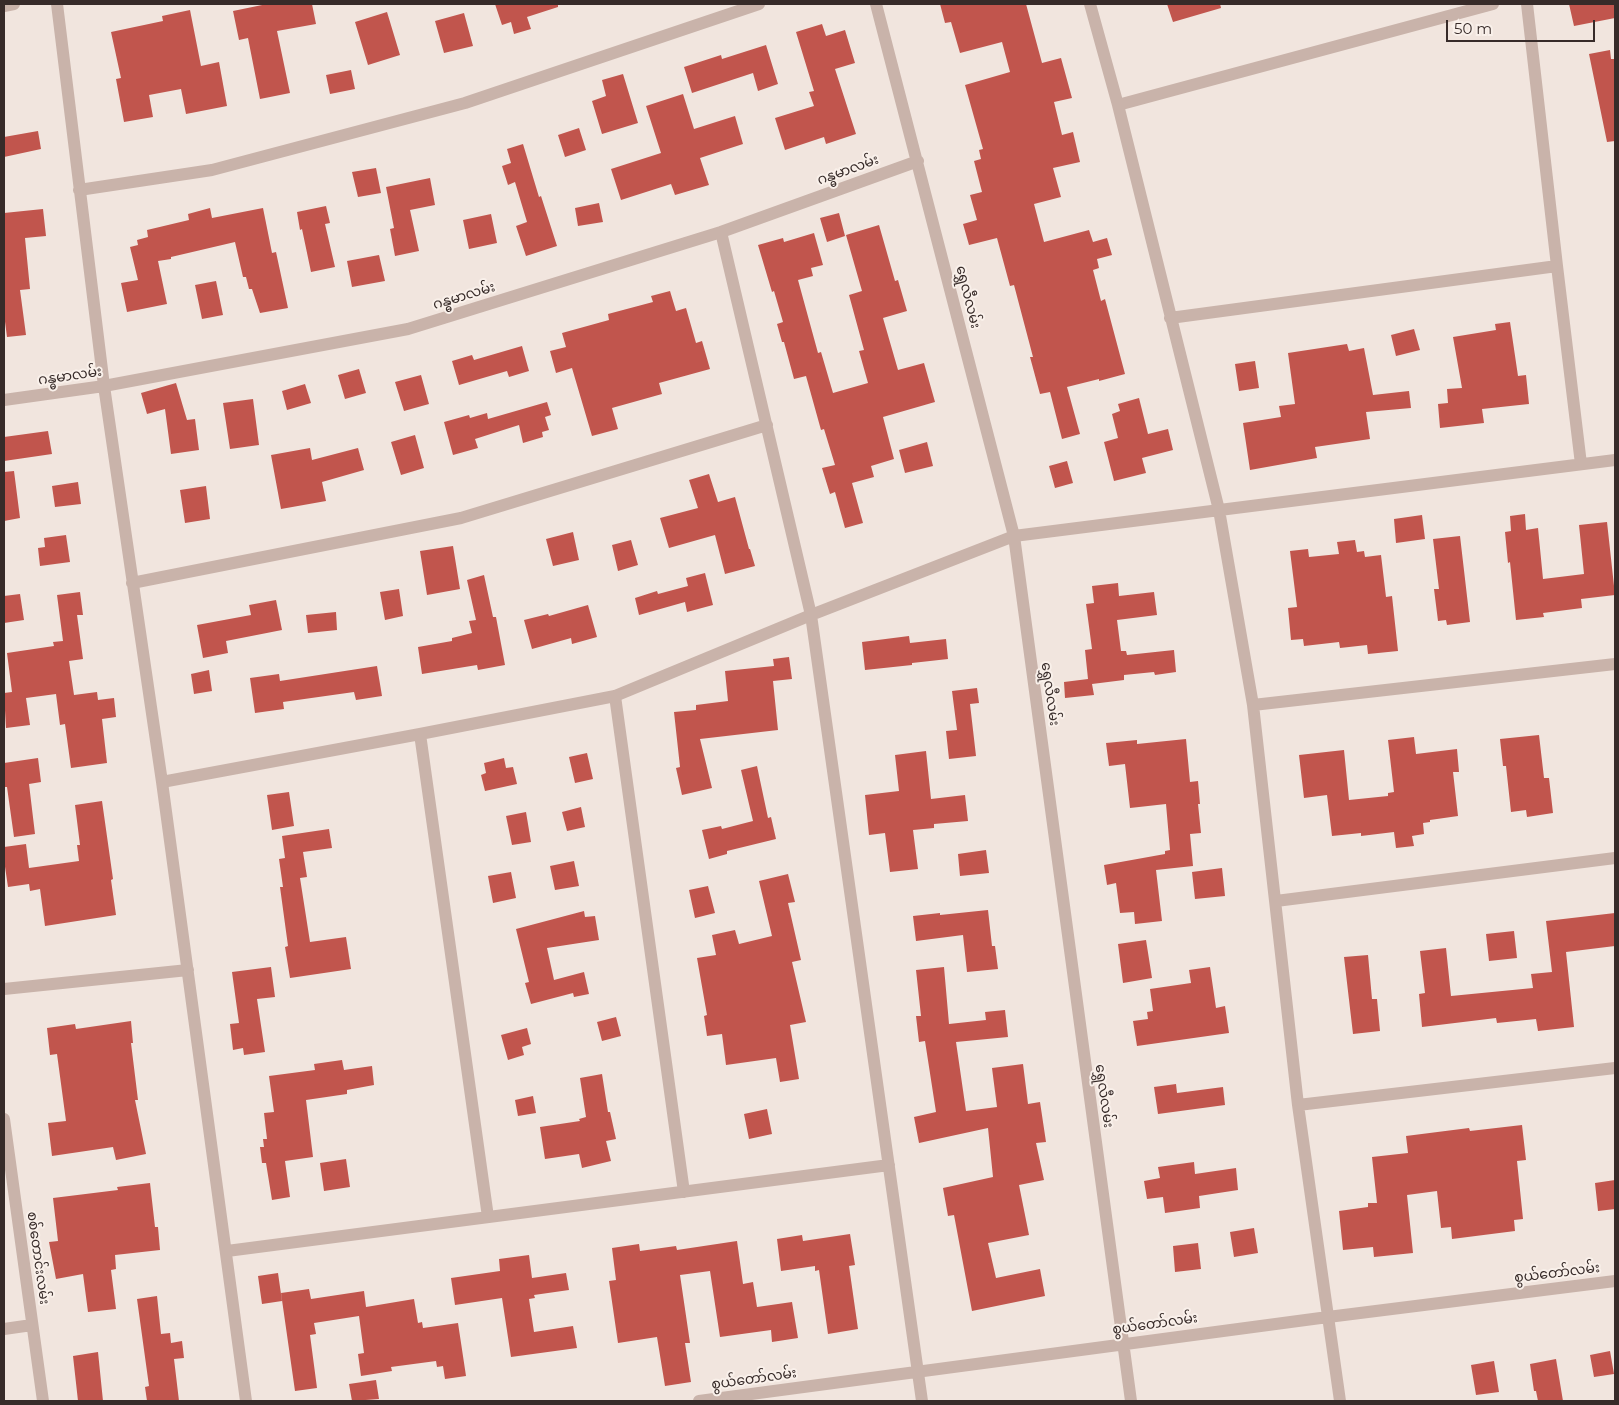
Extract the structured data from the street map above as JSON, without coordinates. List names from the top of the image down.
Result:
{
  "streets": {
    "street": [
      "ဂန္ဓမာလမ်း",
      "ရွှေလီလမ်း",
      "စစ်တောင်းလမ်း",
      "စွယ်တော်လမ်း"
    ]
  },
  "crossings": [
    ["ဂန္ဓမာလမ်း", "ရွှေလီလမ်း"],
    ["ရွှေလီလမ်း", "စွယ်တော်လမ်း"]
  ],
  "scale_bar": "50 m"
}
